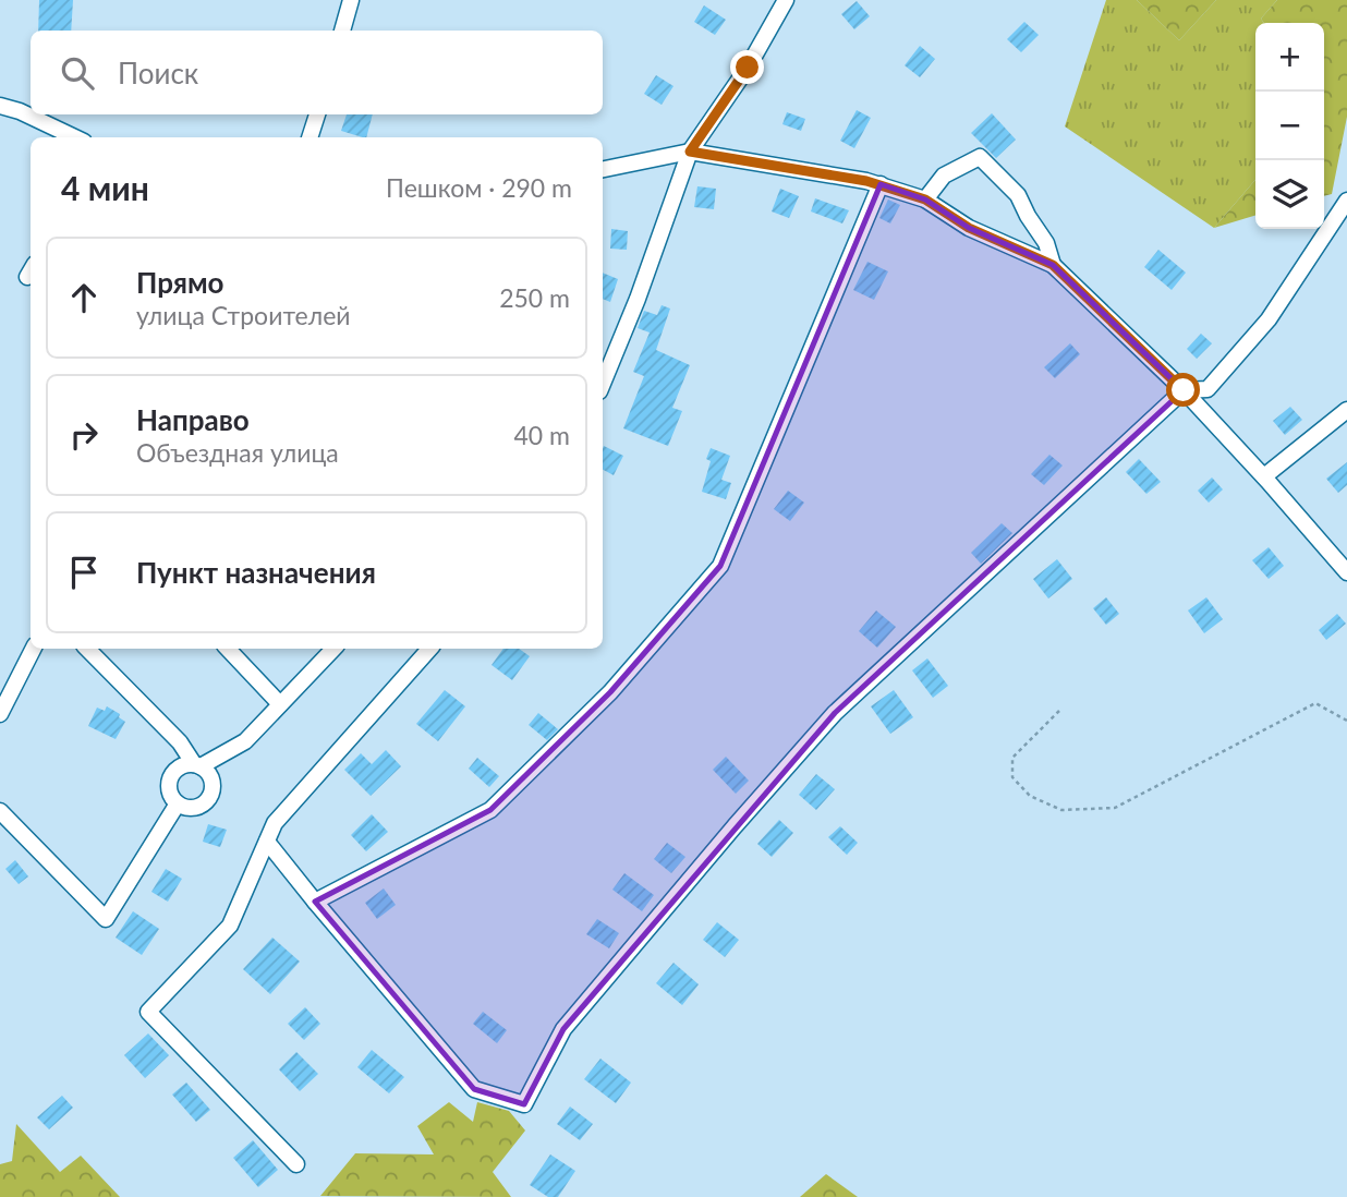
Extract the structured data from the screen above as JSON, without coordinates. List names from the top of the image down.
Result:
{
  "page": {
    "map_buttons": ["+", "−"],
    "search": "Поиск",
    "heading": ["4 мин", "Пешком · 290 m"],
    "list": [
      ["Прямо", "улица Строителей", "250 m"],
      ["Направо", "Объездная улица", "40 m"],
      "Пункт назначения"
    ]
  }
}
